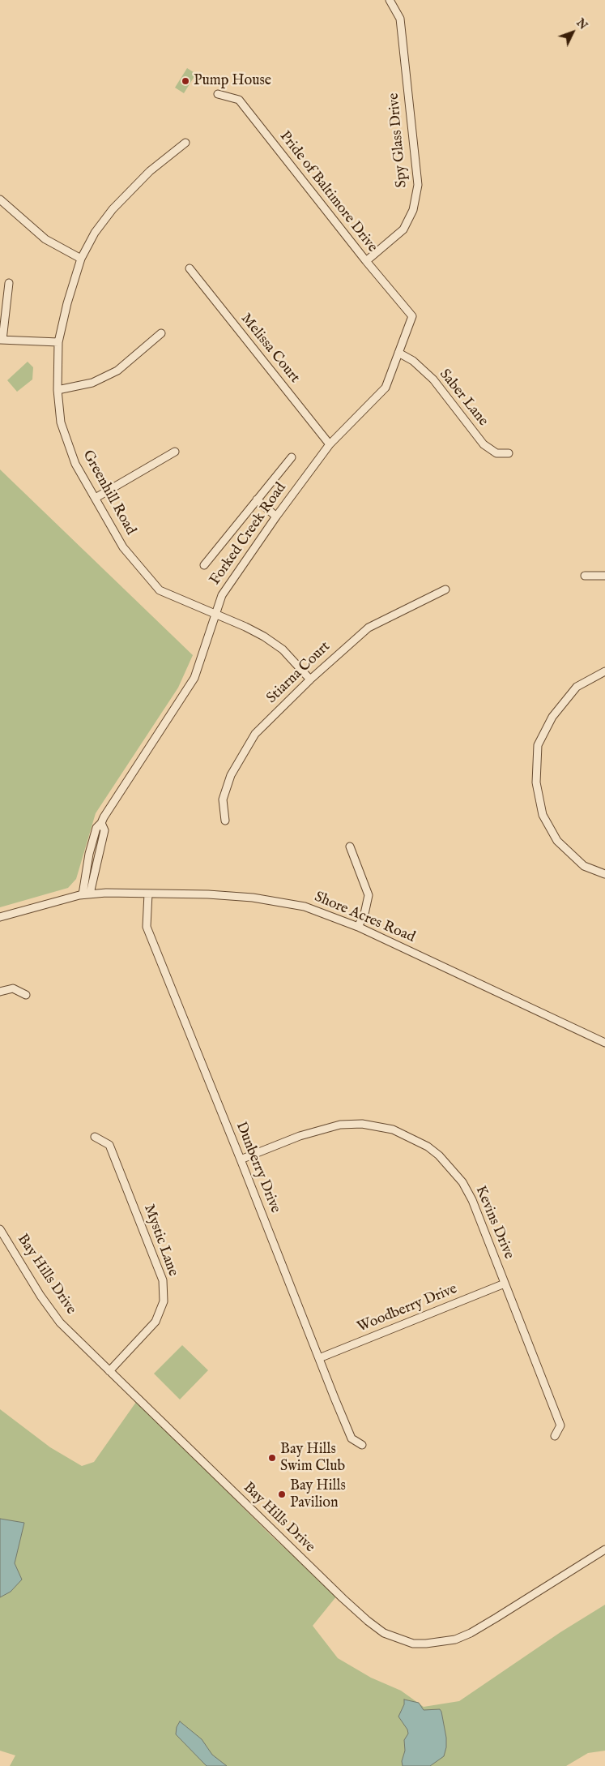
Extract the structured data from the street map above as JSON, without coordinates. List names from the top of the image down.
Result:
{
  "streets": {
    "street": [
      "Spy Glass Drive",
      "Pride of Baltimore Drive",
      "Melissa Court",
      "Saber Lane",
      "Greenhill Road",
      "Forked Creek Road",
      "Stiarna Court",
      "Shore Acres Road",
      "Dunberry Drive",
      "Kevins Drive",
      "Mystic Lane",
      "Bay Hills Drive",
      "Woodberry Drive"
    ]
  },
  "crossings": [
    ["Spy Glass Drive", "Pride of Baltimore Drive"],
    ["Pride of Baltimore Drive", "Forked Creek Road"],
    ["Melissa Court", "Forked Creek Road"],
    ["Saber Lane", "Forked Creek Road"],
    ["Greenhill Road", "Forked Creek Road"],
    ["Greenhill Road", "Stiarna Court"],
    ["Forked Creek Road", "Shore Acres Road"],
    ["Shore Acres Road", "Dunberry Drive"],
    ["Dunberry Drive", "Kevins Drive"],
    ["Dunberry Drive", "Woodberry Drive"],
    ["Kevins Drive", "Woodberry Drive"],
    ["Mystic Lane", "Bay Hills Drive"]
  ],
  "places": ["Pump House", "Bay Hills Swim Club", "Bay Hills Pavilion"],
  "north": "top right"
}
